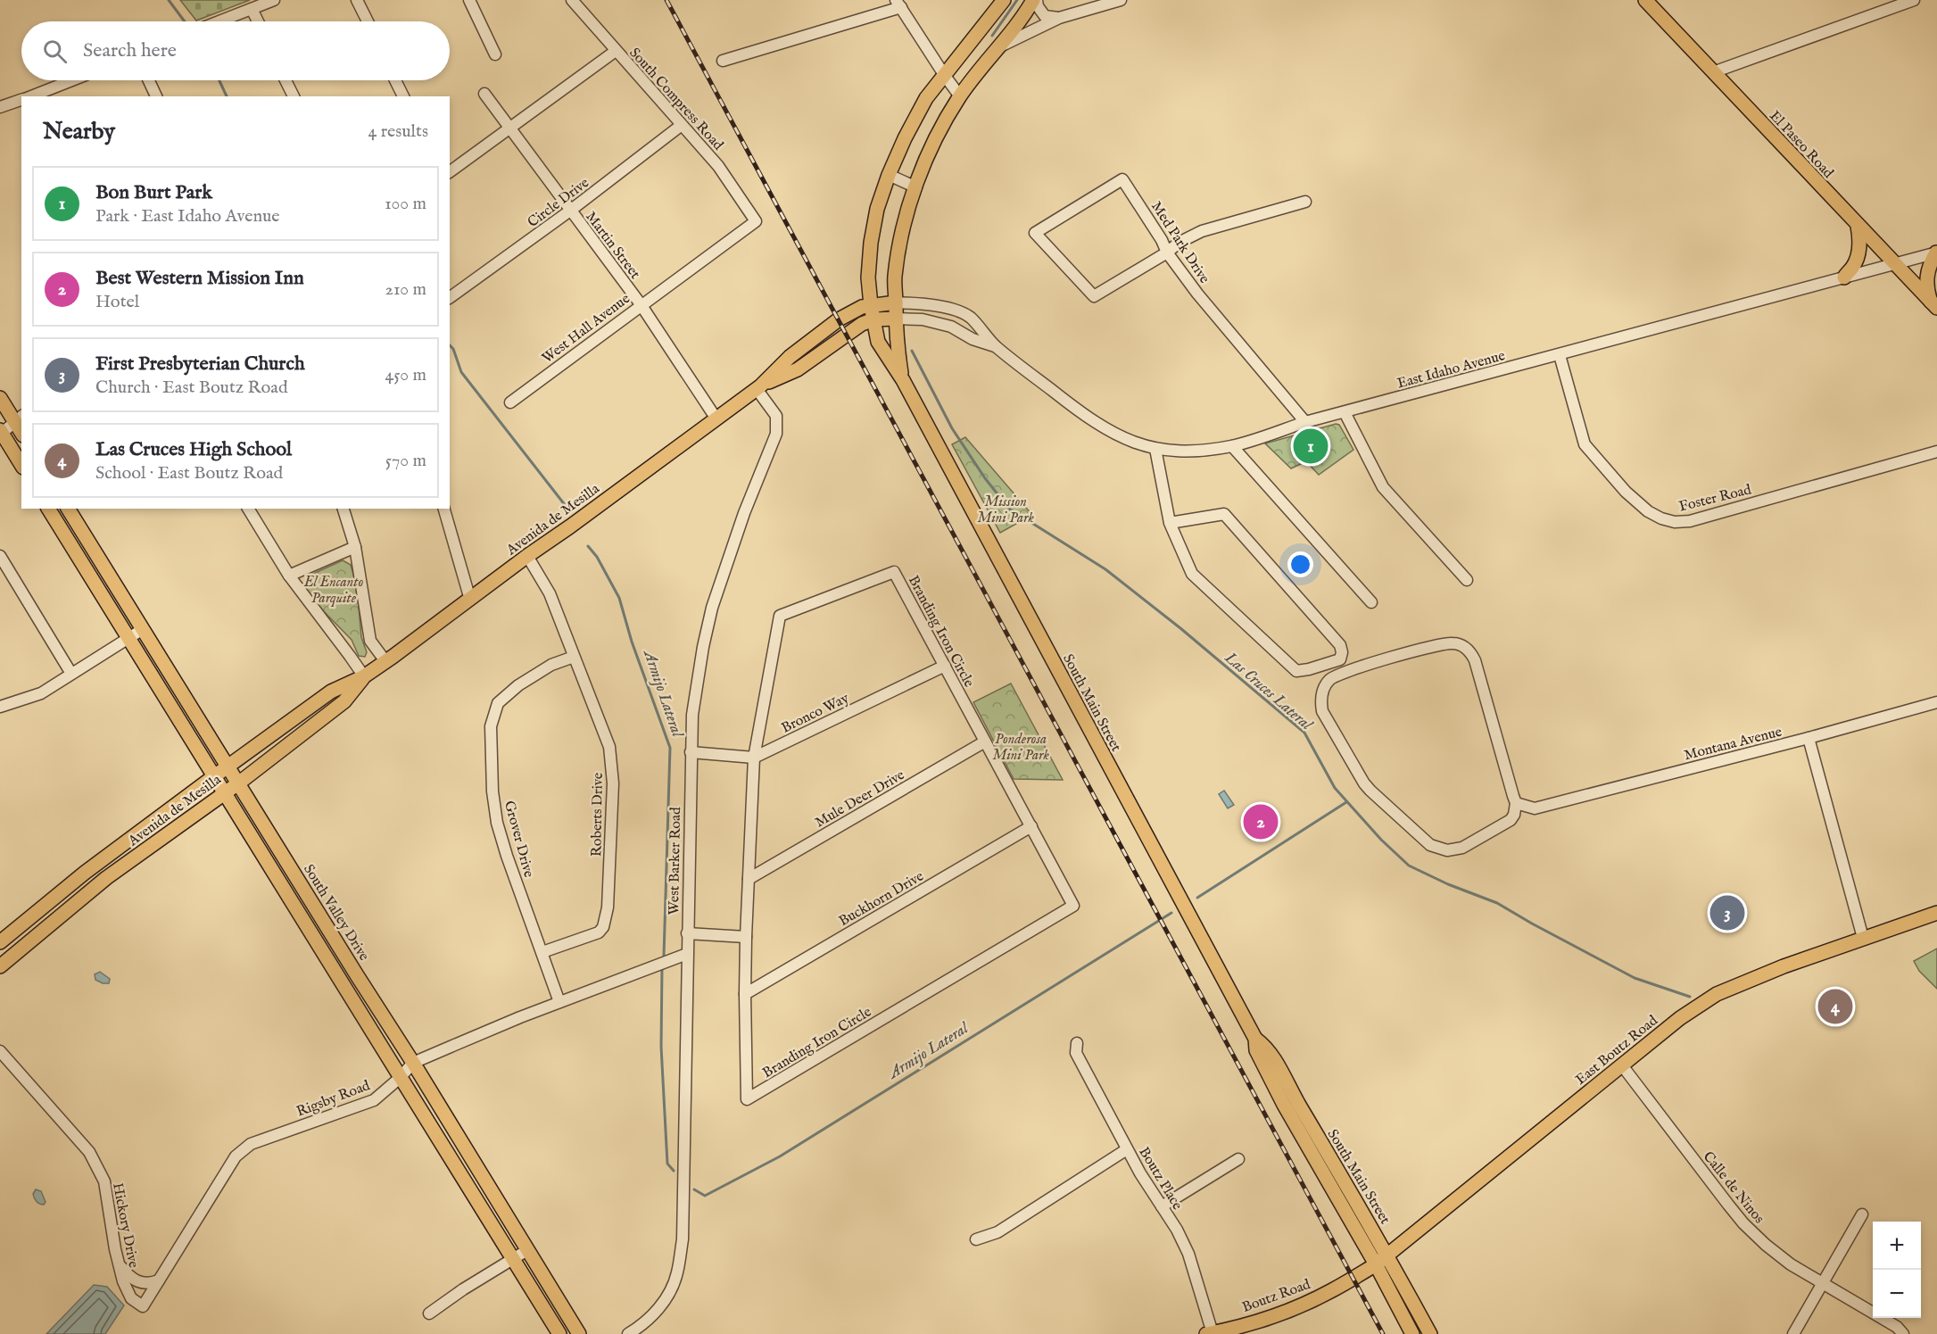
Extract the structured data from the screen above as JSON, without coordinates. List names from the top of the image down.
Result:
{
  "streets": {
    "main road": [
      "El Paseo Road",
      "Avenida de Mesilla",
      "South Main Street",
      "South Valley Drive",
      "East Boutz Road",
      "Boutz Road"
    ],
    "street": [
      "South Compress Road",
      "Circle Drive",
      "Med Park Drive",
      "Martin Street",
      "West Hall Avenue",
      "East Idaho Avenue",
      "Foster Road",
      "Branding Iron Circle",
      "Bronco Way",
      "Montana Avenue",
      "Mule Deer Drive",
      "Roberts Drive",
      "Grover Drive",
      "West Barker Road",
      "Buckhorn Drive",
      "Rigsby Road",
      "Boutz Place",
      "Calle de Ninos",
      "Hickory Drive"
    ]
  },
  "crossings": [
    ["South Compress Road", "Circle Drive"],
    ["South Compress Road", "West Hall Avenue"],
    ["El Paseo Road", "East Idaho Avenue"],
    ["Circle Drive", "Martin Street"],
    ["Med Park Drive", "East Idaho Avenue"],
    ["Martin Street", "West Hall Avenue"],
    ["Martin Street", "Avenida de Mesilla"],
    ["East Idaho Avenue", "Foster Road"],
    ["East Idaho Avenue", "Avenida de Mesilla"],
    ["East Idaho Avenue", "South Main Street"],
    ["Avenida de Mesilla", "South Main Street"],
    ["Avenida de Mesilla", "Roberts Drive"],
    ["Avenida de Mesilla", "West Barker Road"],
    ["Avenida de Mesilla", "South Valley Drive"],
    ["Branding Iron Circle", "Bronco Way"],
    ["Branding Iron Circle", "Mule Deer Drive"],
    ["Branding Iron Circle", "Buckhorn Drive"],
    ["South Main Street", "East Boutz Road"],
    ["Roberts Drive", "Grover Drive"],
    ["Grover Drive", "Rigsby Road"],
    ["West Barker Road", "Rigsby Road"],
    ["South Valley Drive", "Rigsby Road"],
    ["East Boutz Road", "Calle de Ninos"],
    ["East Boutz Road", "Boutz Road"],
    ["Rigsby Road", "Hickory Drive"],
    ["Boutz Place", "Boutz Road"]
  ],
  "water": ["Las Cruces Lateral", "Armijo Lateral"],
  "parks": ["Mission Mini Park", "El Encanto Parquite", "Ponderosa Mini Park"],
  "page": {
    "search": "Search here",
    "heading": ["Nearby", "4 results"],
    "list": [
      {
        "mark": "1",
        "name": "Bon Burt Park",
        "note": "Park · East Idaho Avenue",
        "value": "100 m"
      },
      {
        "mark": "2",
        "name": "Best Western Mission Inn",
        "note": "Hotel",
        "value": "210 m"
      },
      {
        "mark": "3",
        "name": "First Presbyterian Church",
        "note": "Church · East Boutz Road",
        "value": "450 m"
      },
      {
        "mark": "4",
        "name": "Las Cruces High School",
        "note": "School · East Boutz Road",
        "value": "570 m"
      }
    ],
    "pins": [
      "1",
      "2",
      "3",
      "4"
    ],
    "map_buttons": ["+", "−"]
  }
}
